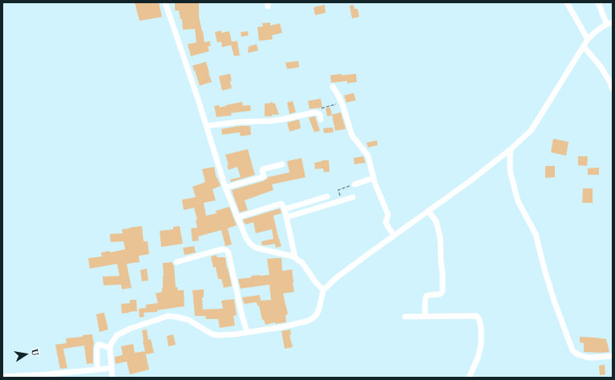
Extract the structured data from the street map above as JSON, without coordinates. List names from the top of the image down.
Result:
{
  "north": "right"
}
